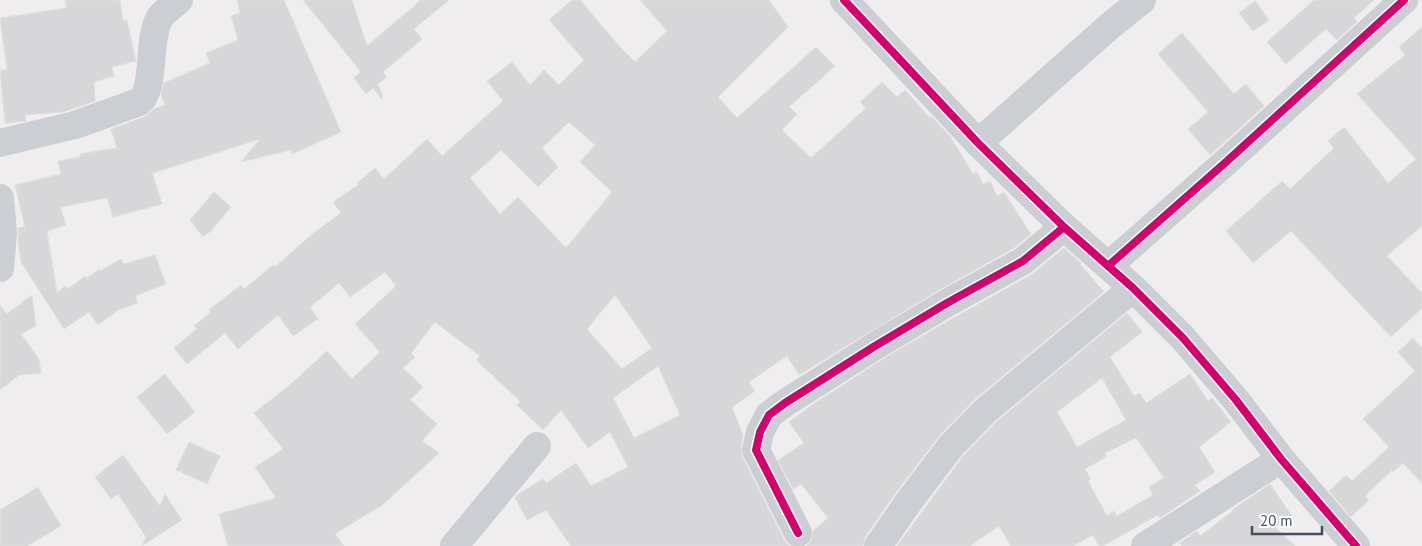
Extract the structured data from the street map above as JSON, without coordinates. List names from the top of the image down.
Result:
{
  "scale_bar": "20 m"
}
